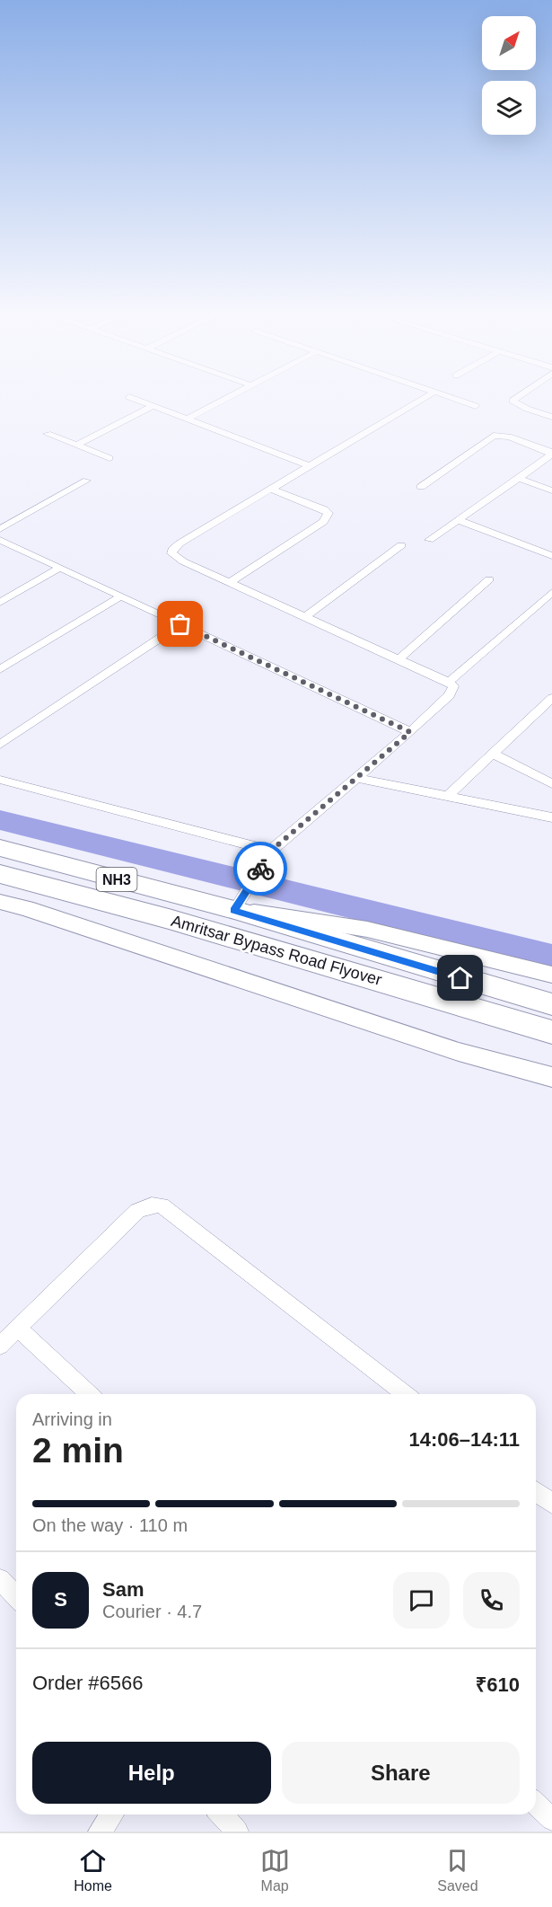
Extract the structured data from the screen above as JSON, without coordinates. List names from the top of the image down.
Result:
{
  "streets": {
    "highway": ["NH3", "Amritsar Bypass Road Flyover"]
  },
  "crossings": [
    ["NH3", "Amritsar Bypass Road Flyover"]
  ],
  "north": "top right",
  "page": {
    "heading": ["2 min", "Arriving in", "14:06–14:11"],
    "panel": [
      "Sam",
      "Courier · 4.7",
      "Order #6566",
      "₹610"
    ],
    "bar": "On the way · 110 m",
    "round": "S",
    "buttons": ["Help", "Share"],
    "tabs": ["Home", "Map", "Saved"]
  }
}
